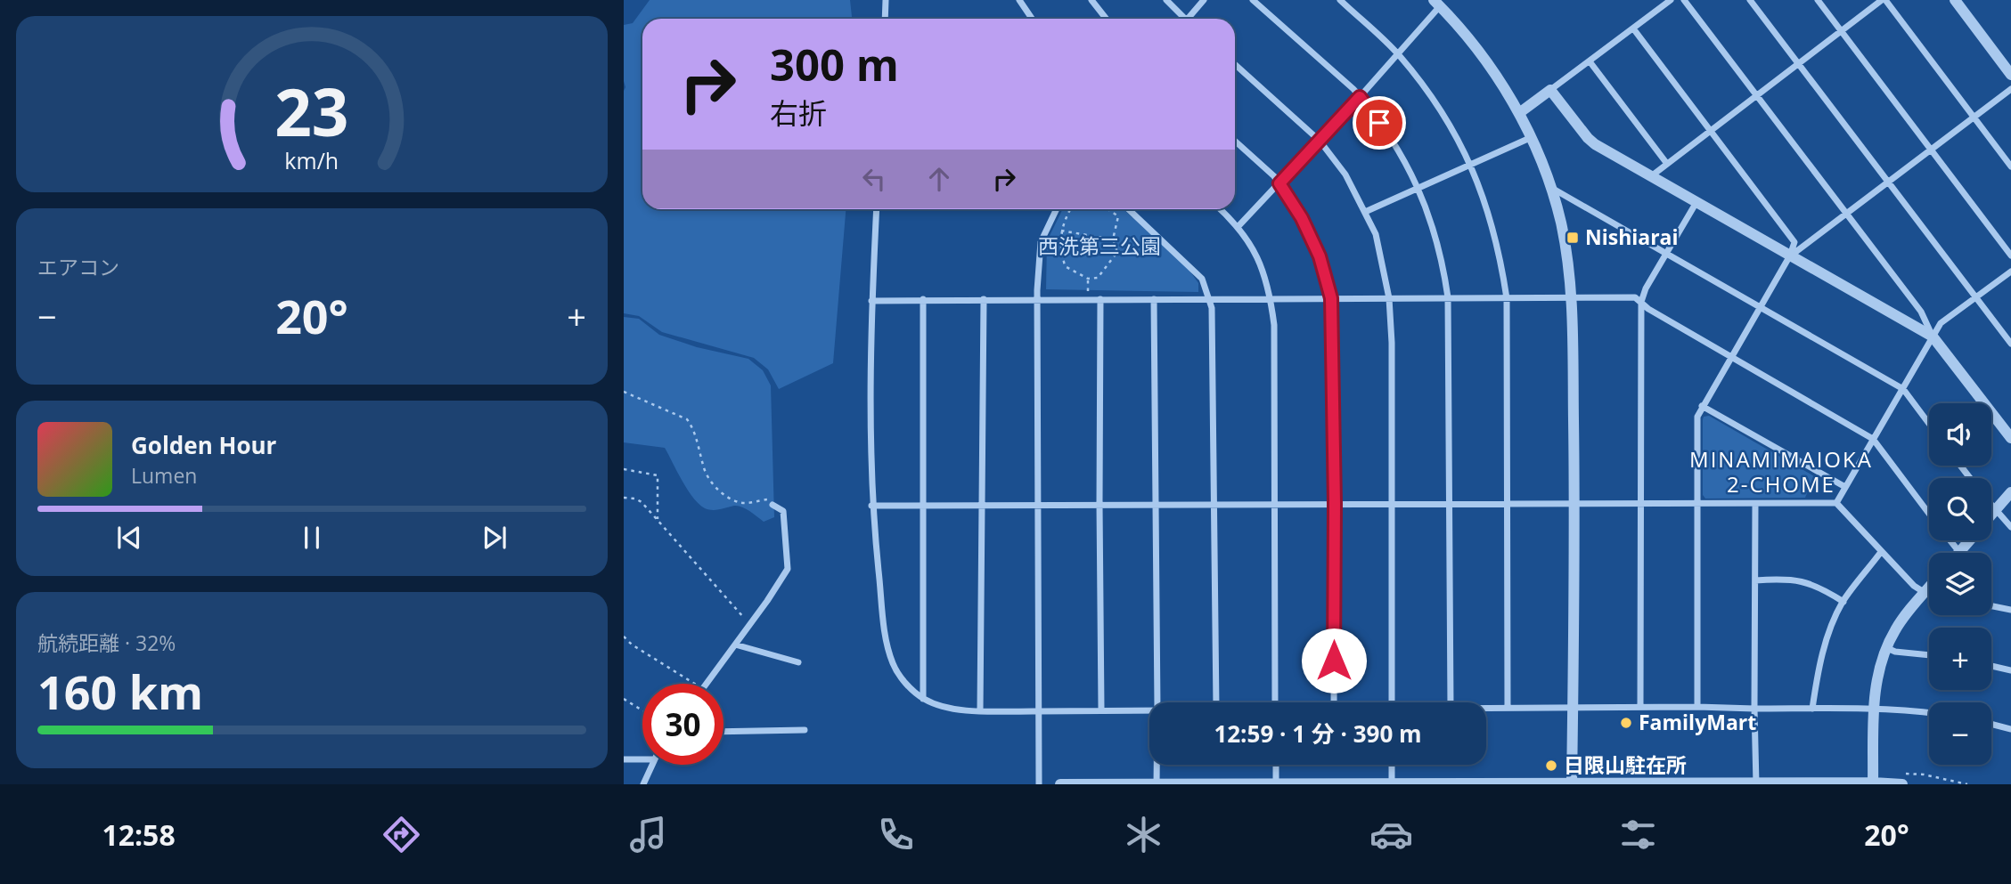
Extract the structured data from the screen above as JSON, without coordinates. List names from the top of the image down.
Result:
{
  "districts": ["MINAMIMAIOKA 2-CHOME"],
  "parks": ["西洗第三公園"],
  "places": {
    "transit": ["Nishiarai"],
    "other": ["FamilyMart", "日限山駐在所"]
  },
  "page": {
    "turn": ["300 m", "右折"],
    "tile": [
      "エアコン",
      ["航続距離 · 32%", "160 km"]
    ],
    "heat": ["−", "20°", "+"],
    "map_buttons": ["+", "−"],
    "song": ["Golden Hour", "Lumen"],
    "limit": "30",
    "trip": "12:59 · 1 分 · 390 m",
    "tabs": ["12:58", "20°"],
    "gauge": ["23", "km/h"]
  }
}
